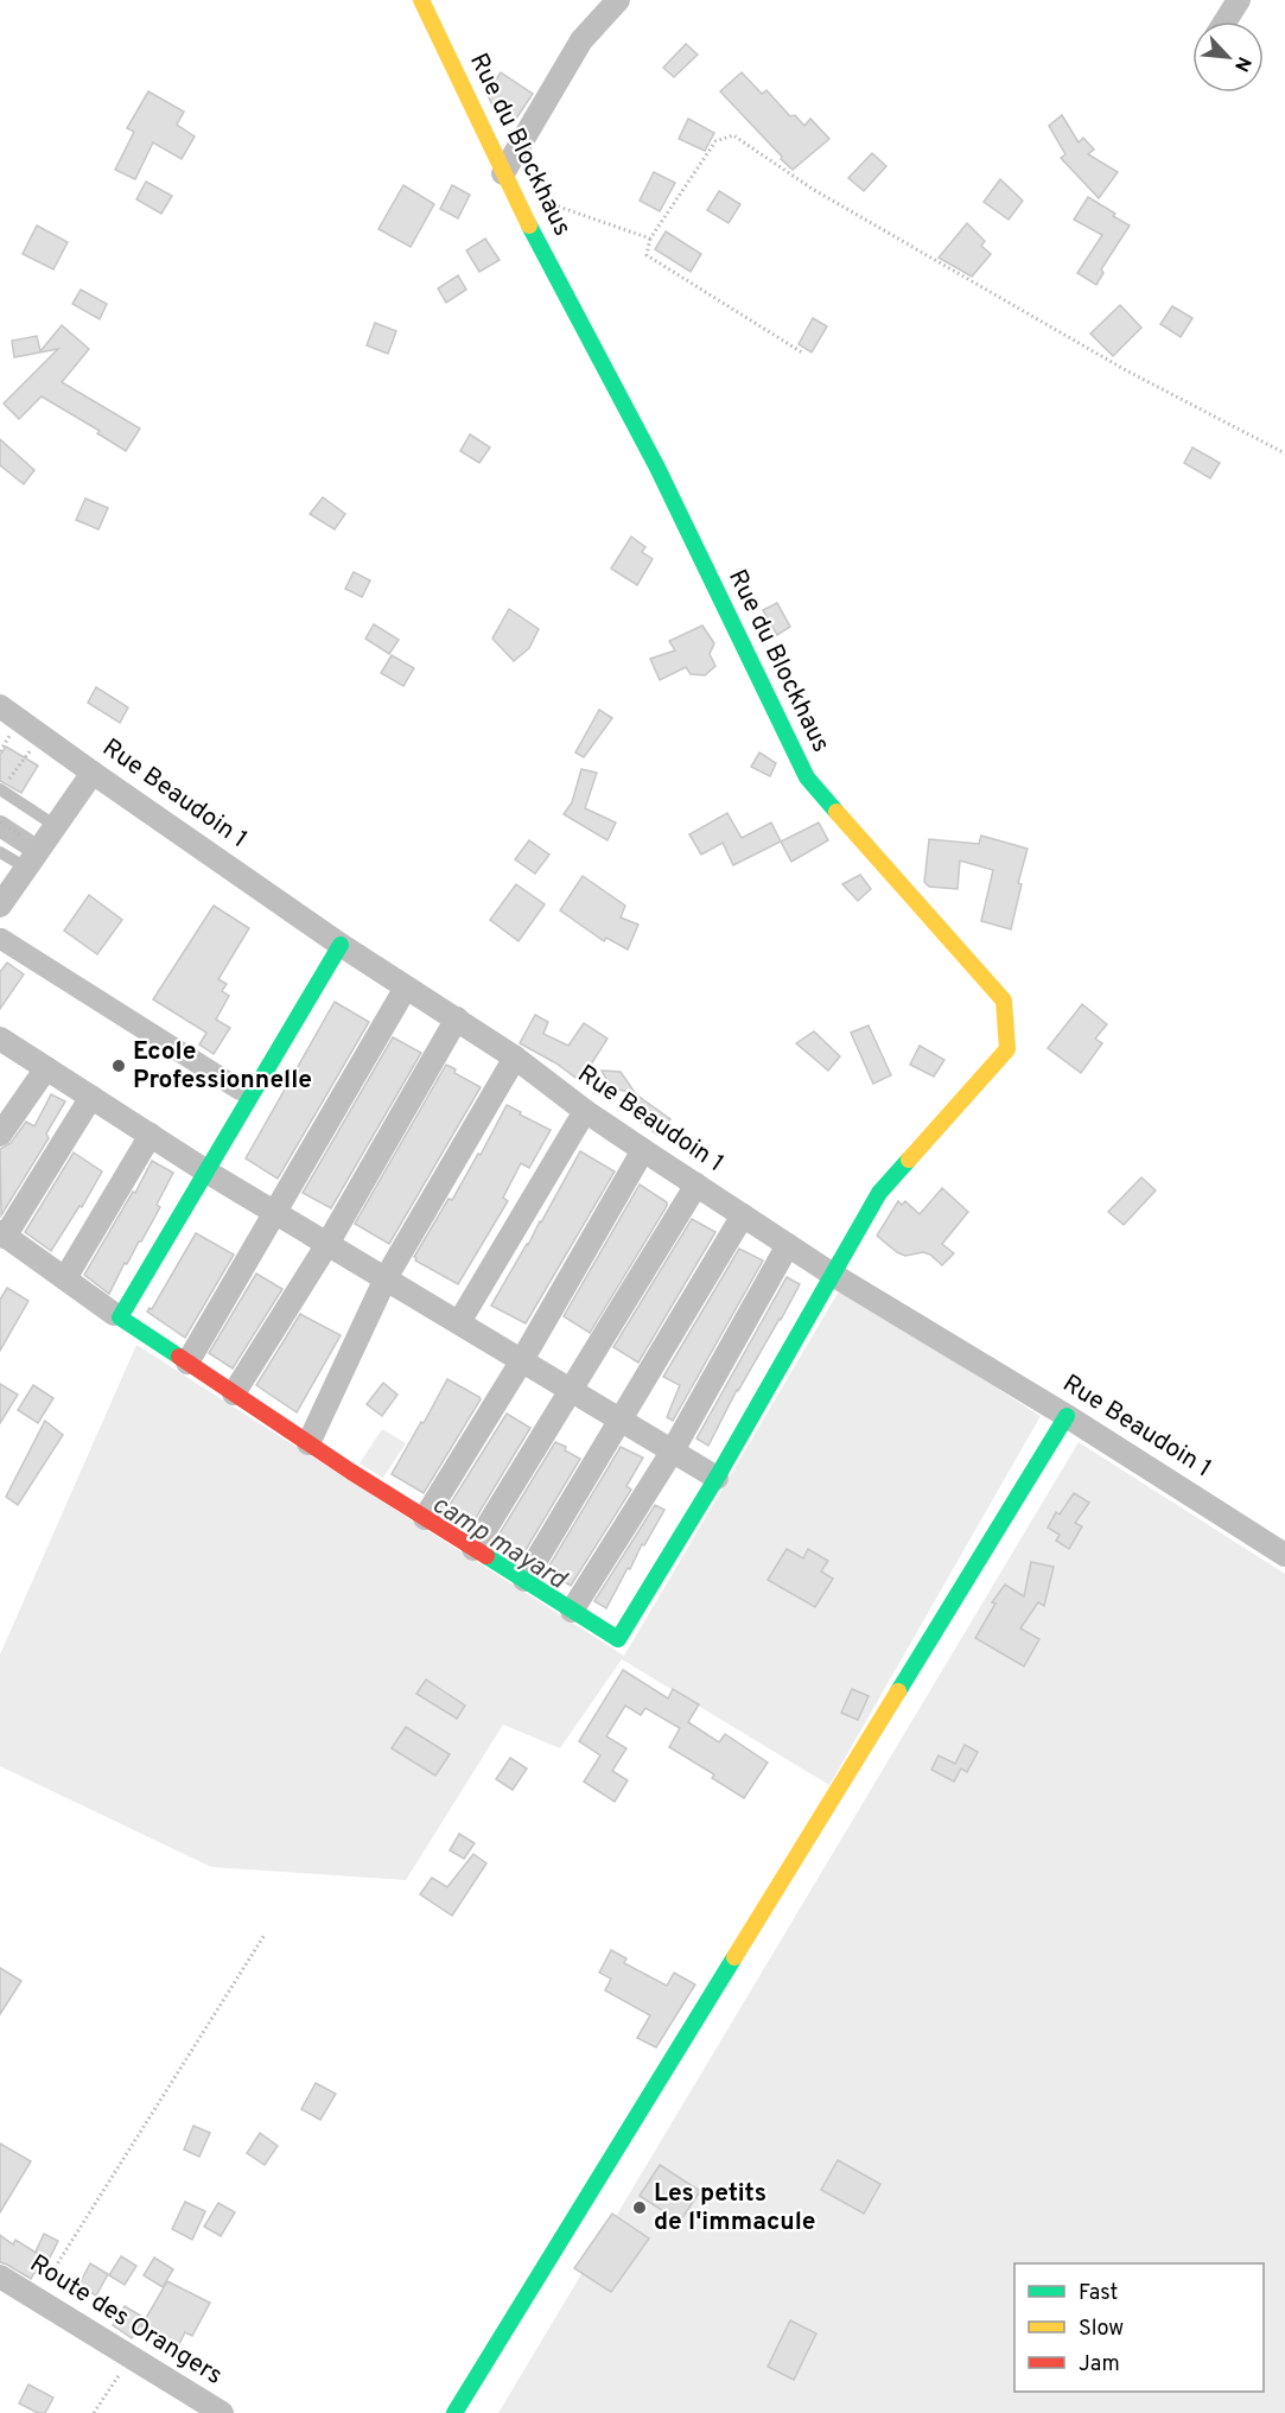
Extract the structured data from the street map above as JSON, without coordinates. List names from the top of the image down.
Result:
{
  "streets": {
    "street": ["Rue du Blockhaus", "Rue Beaudoin 1", "Route des Orangers"]
  },
  "crossings": [
    ["Rue du Blockhaus", "Rue Beaudoin 1"]
  ],
  "water": ["camp mayard"],
  "places": ["Ecole Professionnelle", "Les petits de l'immacule"],
  "legend": ["Fast", "Slow", "Jam"],
  "north": "bottom right"
}
